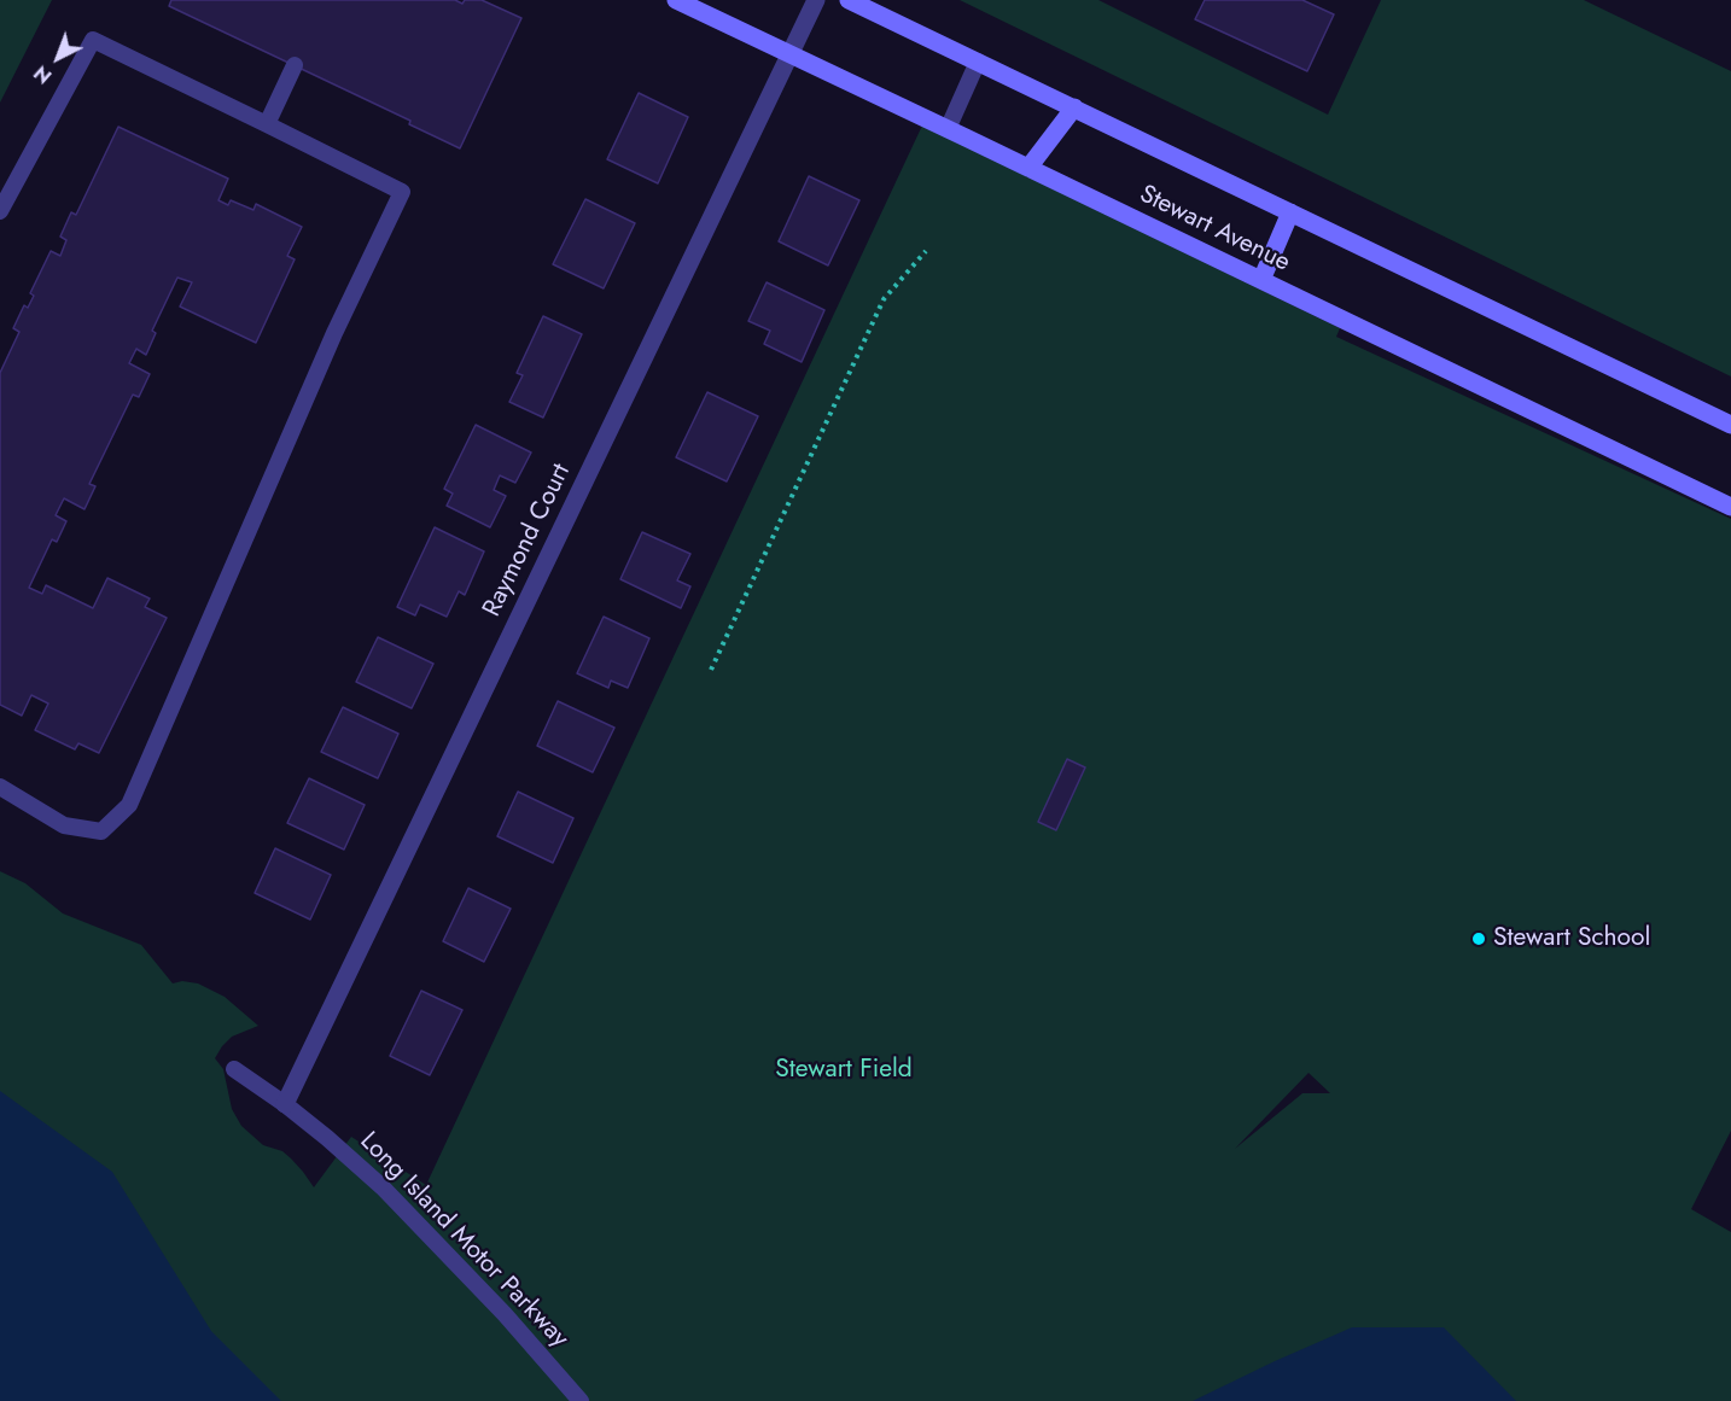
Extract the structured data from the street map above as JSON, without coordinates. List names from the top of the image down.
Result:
{
  "streets": {
    "main road": ["Stewart Avenue"],
    "street": ["Raymond Court"],
    "lane": ["Long Island Motor Parkway"]
  },
  "crossings": [
    ["Stewart Avenue", "Raymond Court"],
    ["Raymond Court", "Long Island Motor Parkway"]
  ],
  "parks": ["Stewart Field"],
  "places": ["Stewart School"],
  "north": "bottom left"
}
